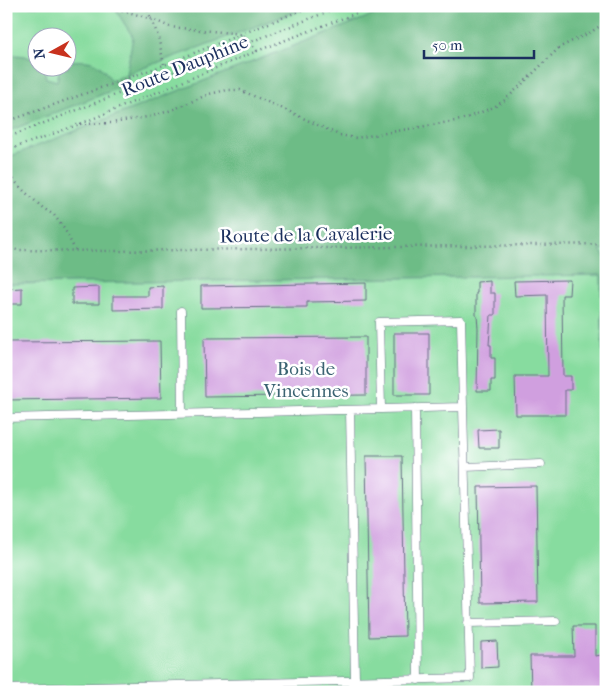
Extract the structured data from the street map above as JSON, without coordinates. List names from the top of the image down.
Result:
{
  "streets": {
    "path": ["Route Dauphine", "Route de la Cavalerie"]
  },
  "parks": ["Bois de Vincennes"],
  "scale_bar": "50 m",
  "north": "left"
}
